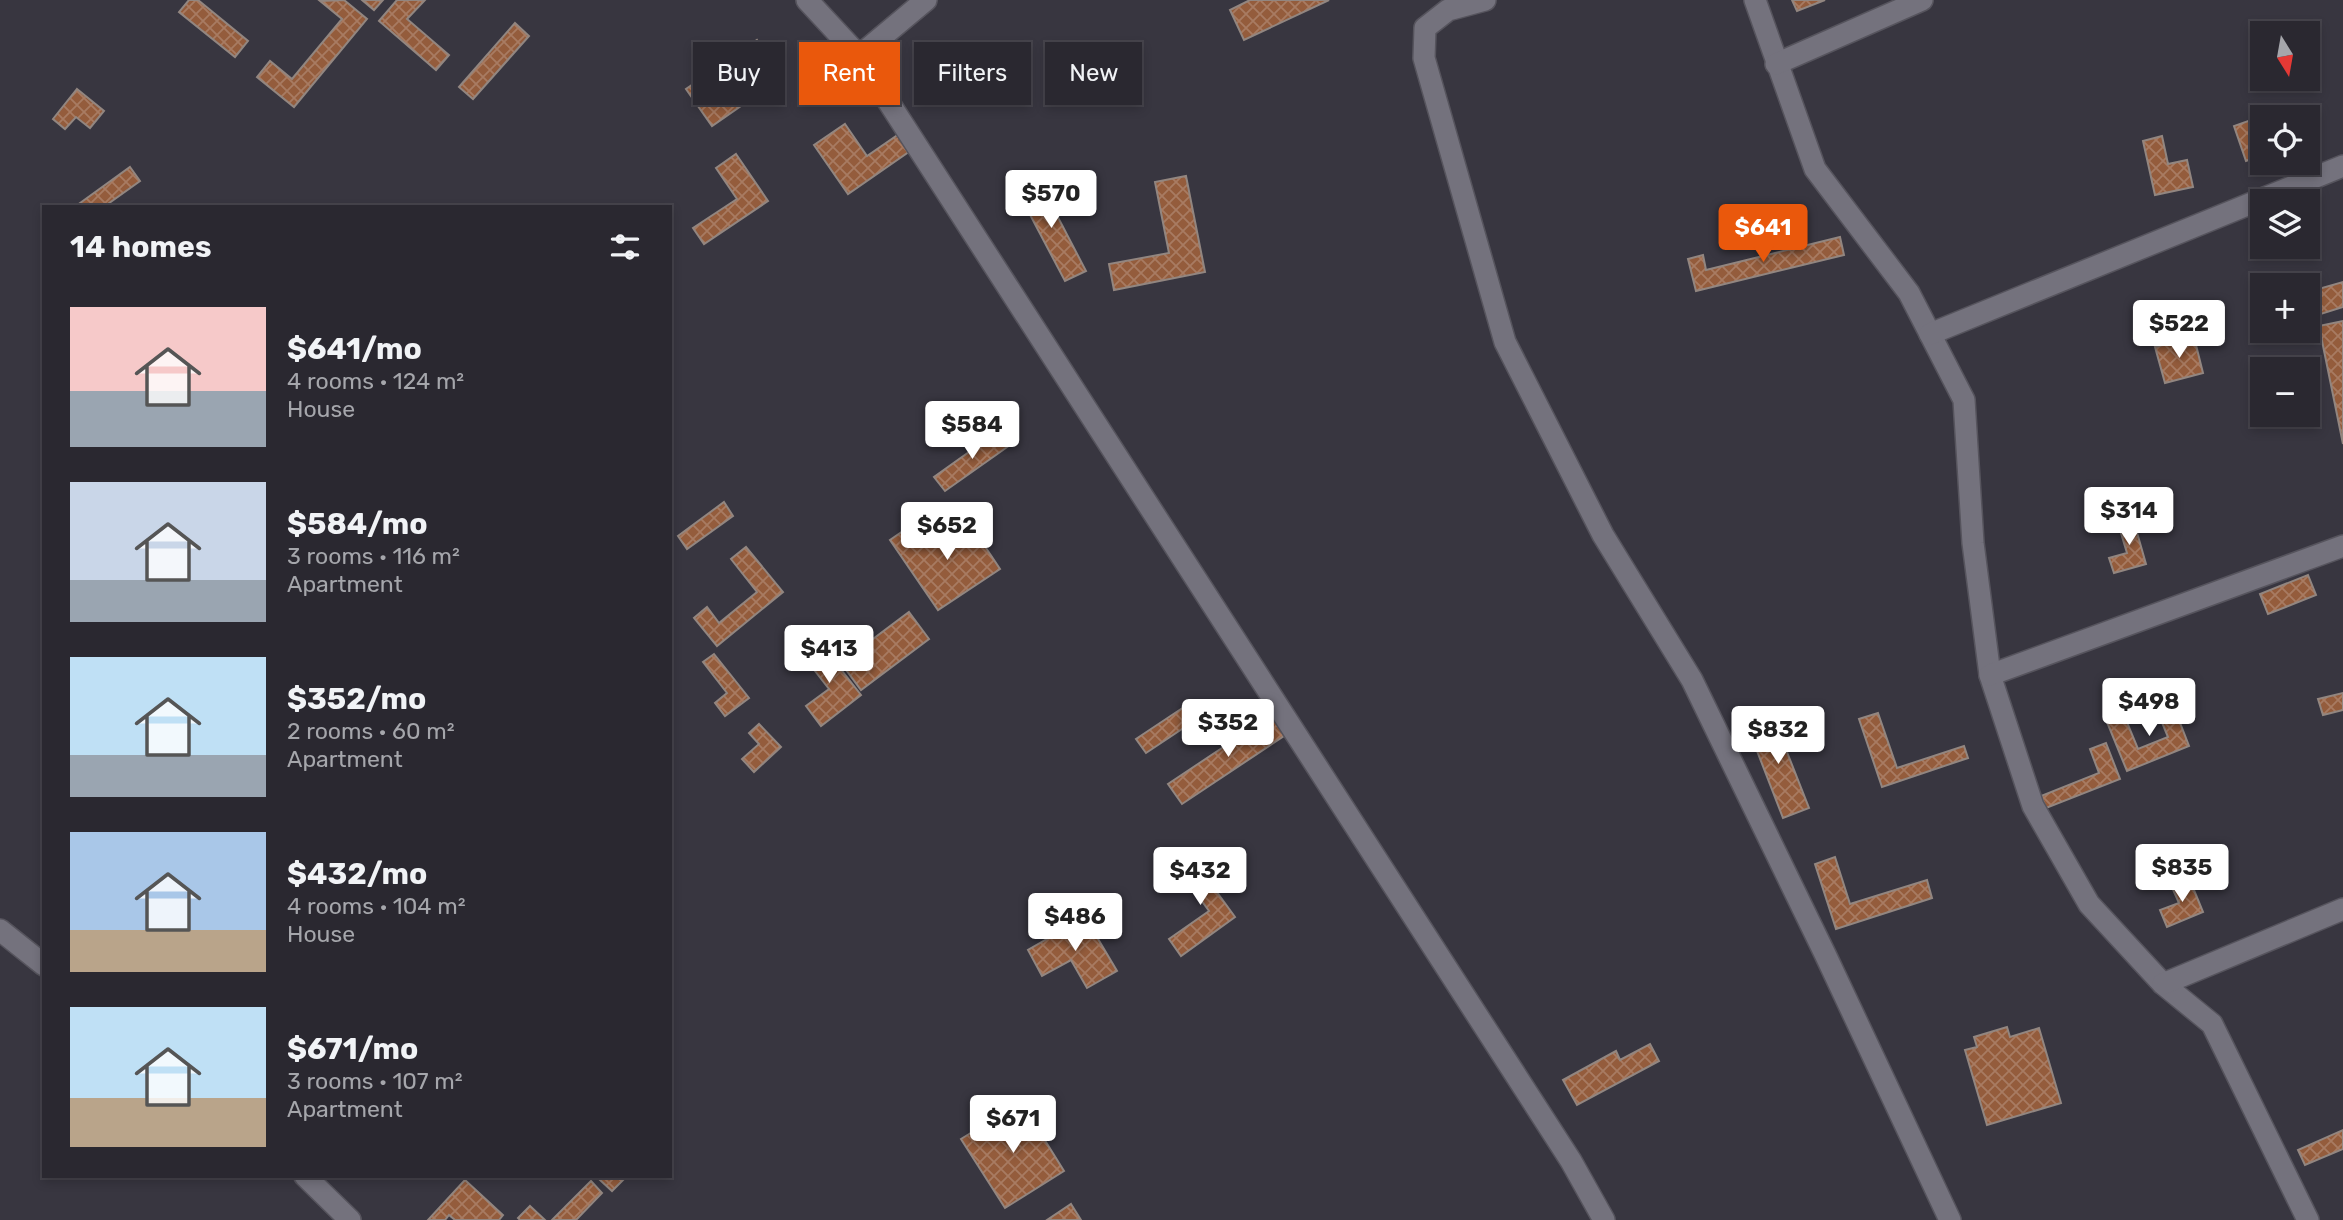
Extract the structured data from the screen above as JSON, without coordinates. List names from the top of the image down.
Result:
{
  "north": "bottom",
  "page": {
    "map_buttons": ["+", "−"],
    "chip": [
      "Buy",
      "Rent",
      "Filters",
      "New"
    ],
    "price": [
      "$570",
      "$641",
      "$522",
      "$584",
      "$314",
      "$652",
      "$413",
      "$498",
      "$352",
      "$832",
      "$835",
      "$432",
      "$486",
      "$671"
    ],
    "heading": "14 homes",
    "list": [
      {
        "name": "$641/mo",
        "note": "4 rooms · 124 m² · House"
      },
      {
        "name": "$584/mo",
        "note": "3 rooms · 116 m² · Apartment"
      },
      {
        "name": "$352/mo",
        "note": "2 rooms · 60 m² · Apartment"
      },
      {
        "name": "$432/mo",
        "note": "4 rooms · 104 m² · House"
      },
      {
        "name": "$671/mo",
        "note": "3 rooms · 107 m² · Apartment"
      }
    ]
  }
}
